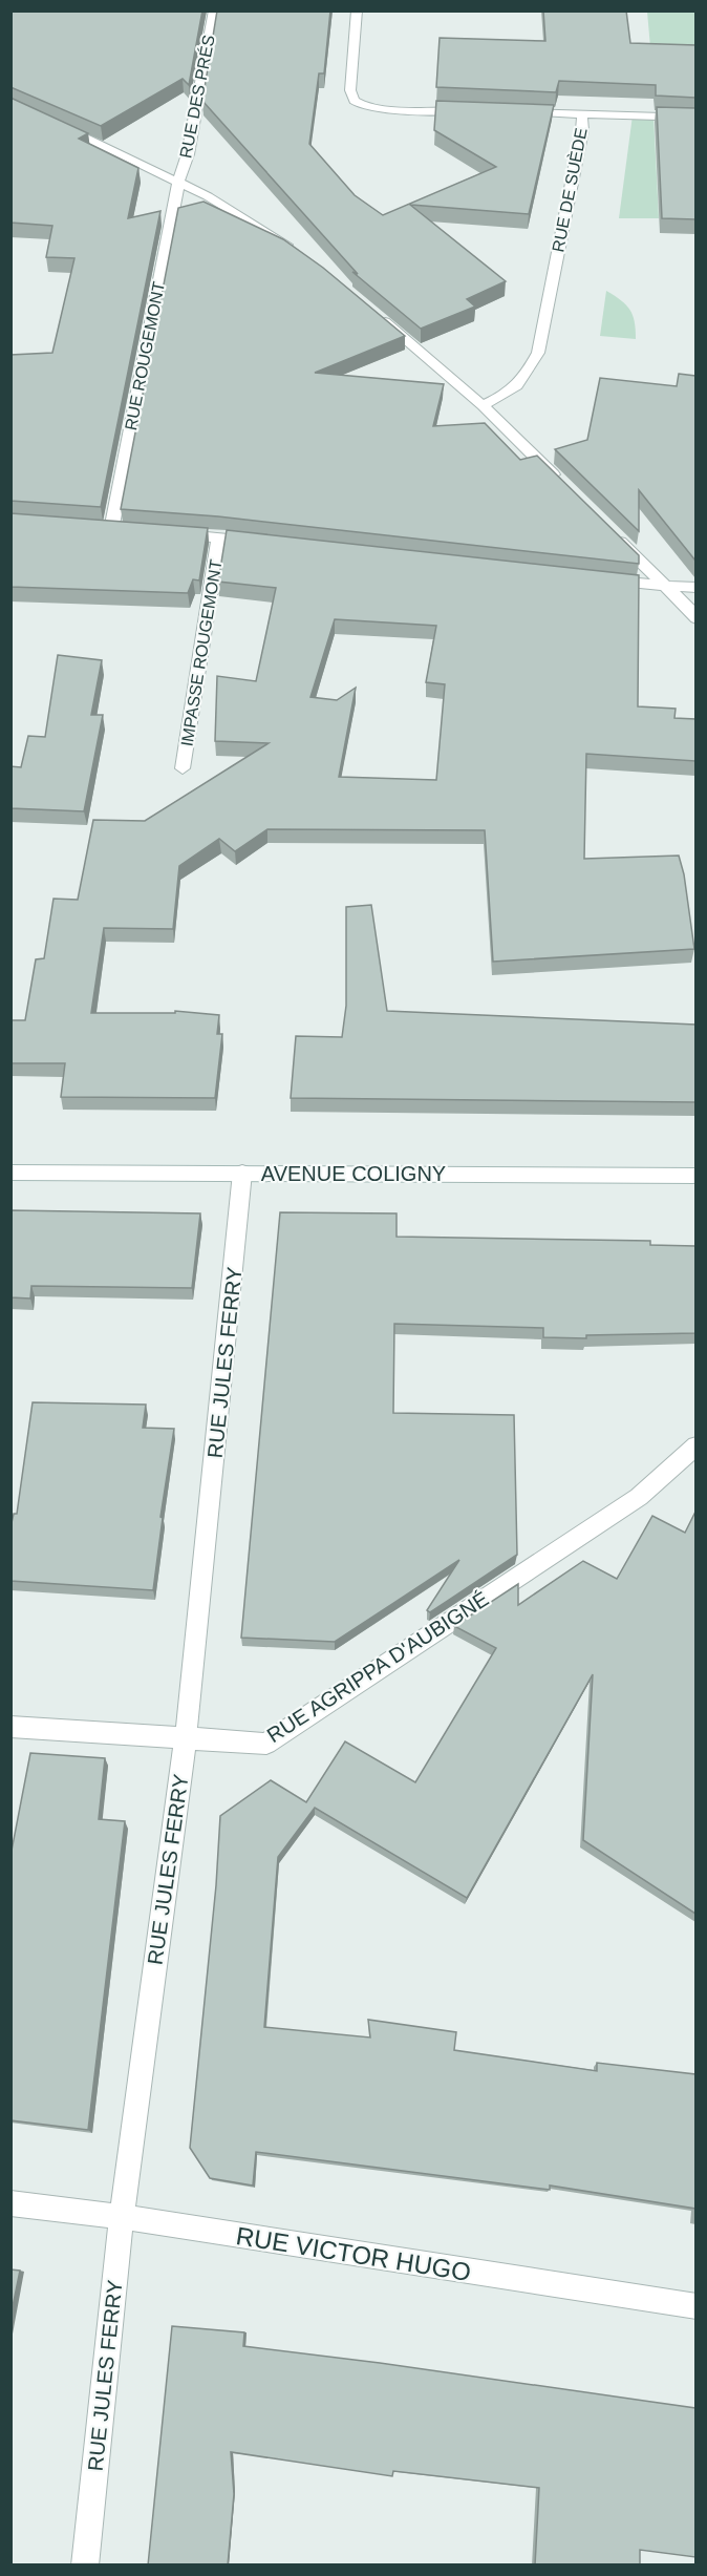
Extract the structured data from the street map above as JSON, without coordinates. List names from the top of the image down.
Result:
{
  "streets": {
    "street": [
      "RUE DES PRÉS",
      "RUE DE SUÈDE",
      "RUE ROUGEMONT",
      "IMPASSE ROUGEMONT",
      "AVENUE COLIGNY",
      "RUE JULES FERRY",
      "RUE AGRIPPA D'AUBIGNÉ",
      "RUE VICTOR HUGO"
    ]
  },
  "crossings": [
    ["RUE DES PRÉS", "RUE ROUGEMONT"],
    ["AVENUE COLIGNY", "RUE JULES FERRY"],
    ["RUE JULES FERRY", "RUE AGRIPPA D'AUBIGNÉ"],
    ["RUE JULES FERRY", "RUE VICTOR HUGO"]
  ]
}
